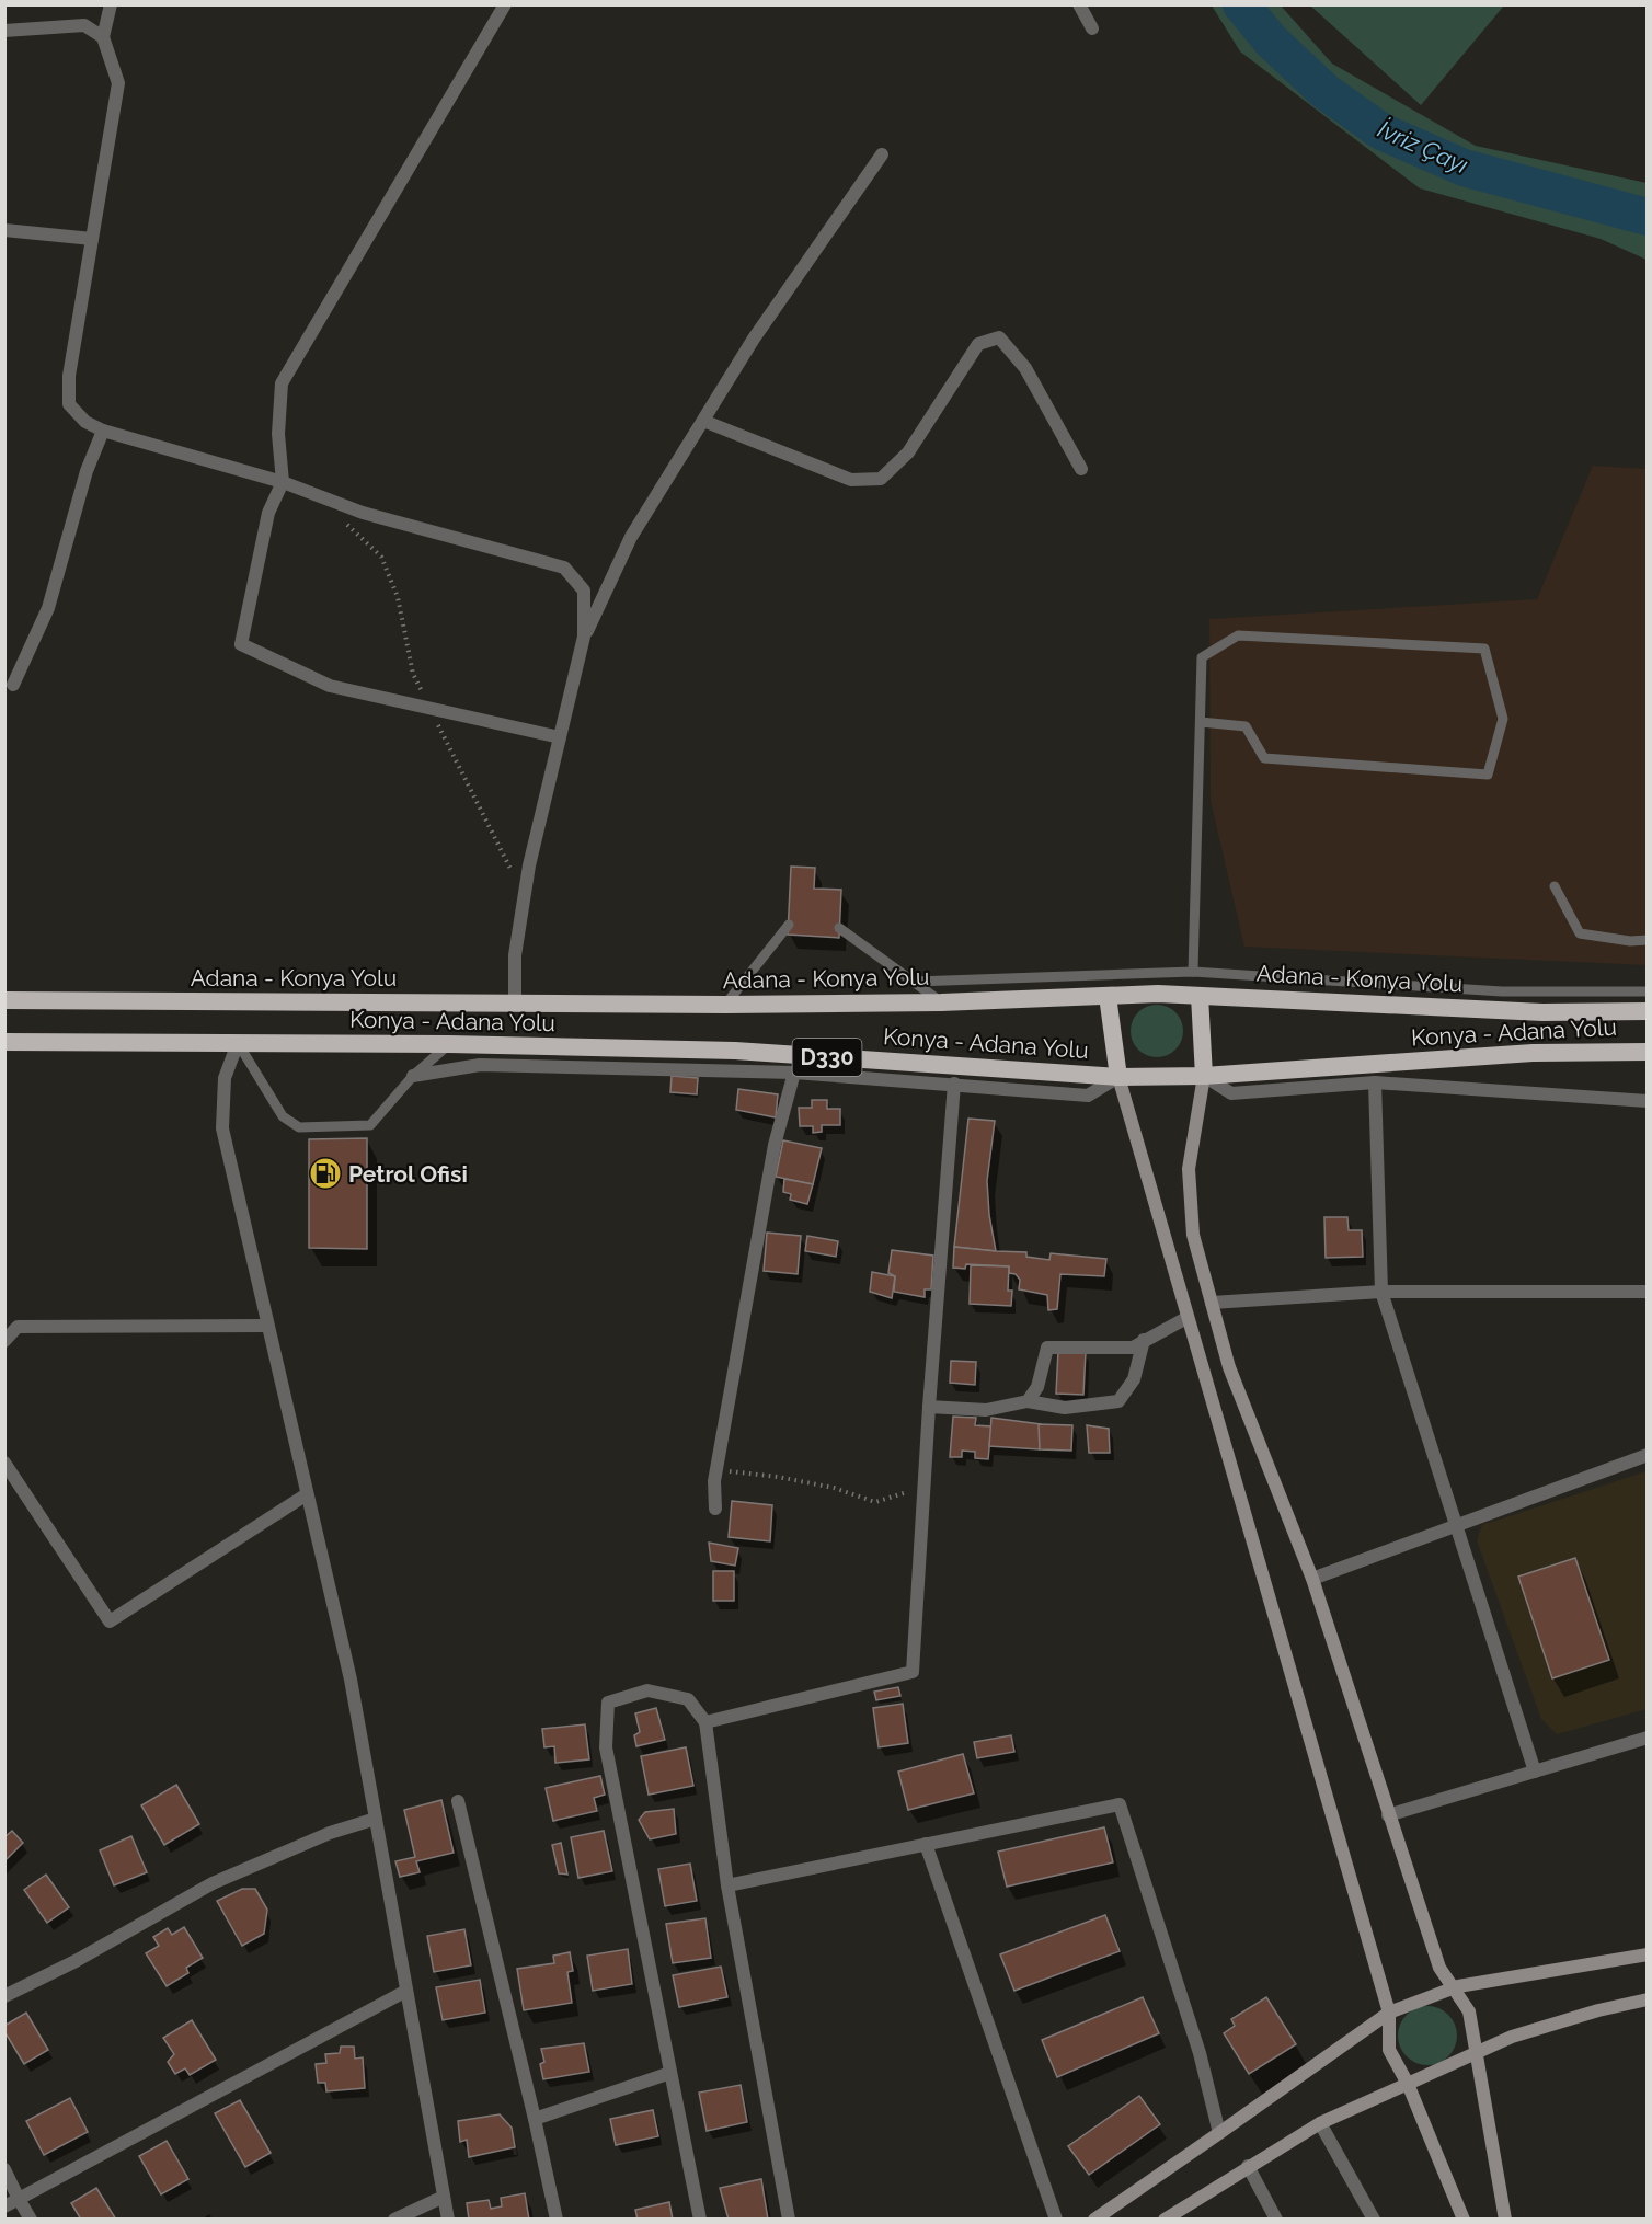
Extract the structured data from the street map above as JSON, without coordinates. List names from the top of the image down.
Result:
{
  "streets": {
    "highway": ["Adana - Konya Yolu", "Konya - Adana Yolu", "D330"]
  },
  "water": ["İvriz Çayı"],
  "places": {
    "fuel station": ["Petrol Ofisi"]
  }
}
